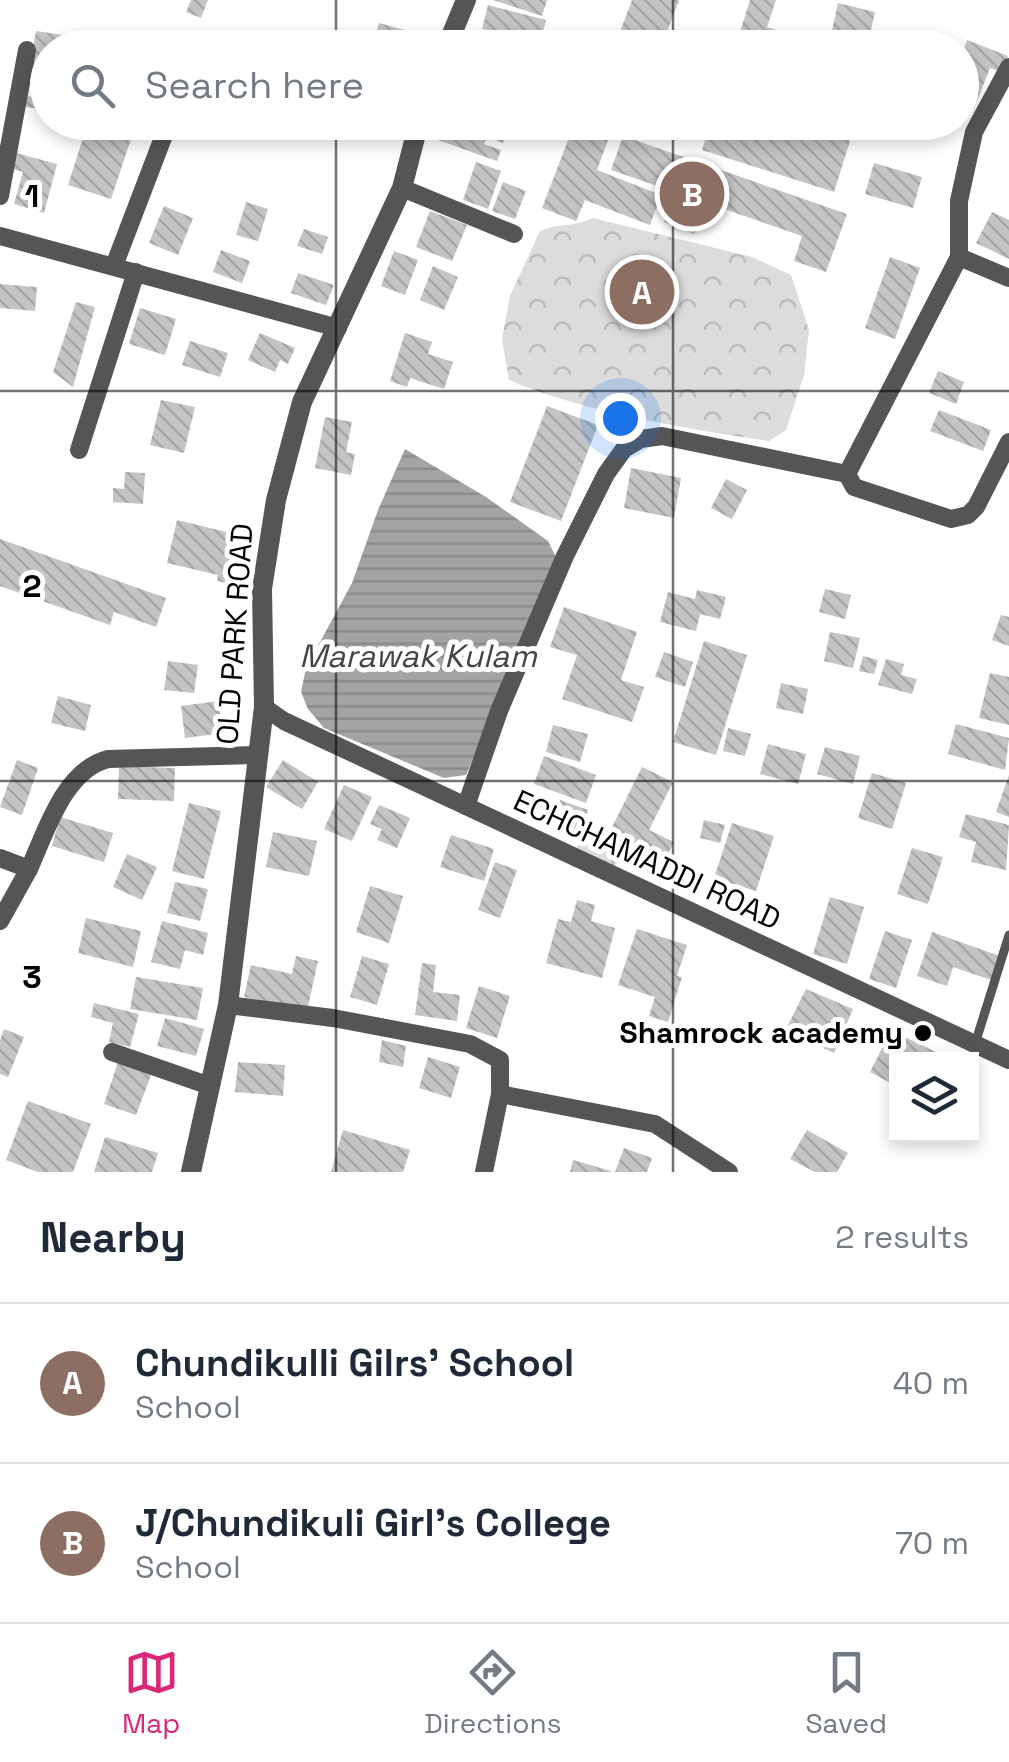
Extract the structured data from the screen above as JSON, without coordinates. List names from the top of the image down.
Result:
{
  "streets": {
    "street": ["OLD PARK ROAD", "ECHCHAMADDI ROAD"]
  },
  "crossings": [
    ["OLD PARK ROAD", "ECHCHAMADDI ROAD"]
  ],
  "water": ["Marawak Kulam"],
  "places": ["Shamrock academy"],
  "page": {
    "search": "Search here",
    "pins": ["B", "A"],
    "heading": ["Nearby", "2 results"],
    "list": [
      {
        "mark": "A",
        "name": "Chundikulli Gilrs' School",
        "note": "School",
        "value": "40 m"
      },
      {
        "mark": "B",
        "name": "J/Chundikuli Girl's College",
        "note": "School",
        "value": "70 m"
      }
    ],
    "nav": ["Map", "Directions", "Saved"]
  },
  "grid": {
    "rows": ["1", "2", "3"]
  }
}
